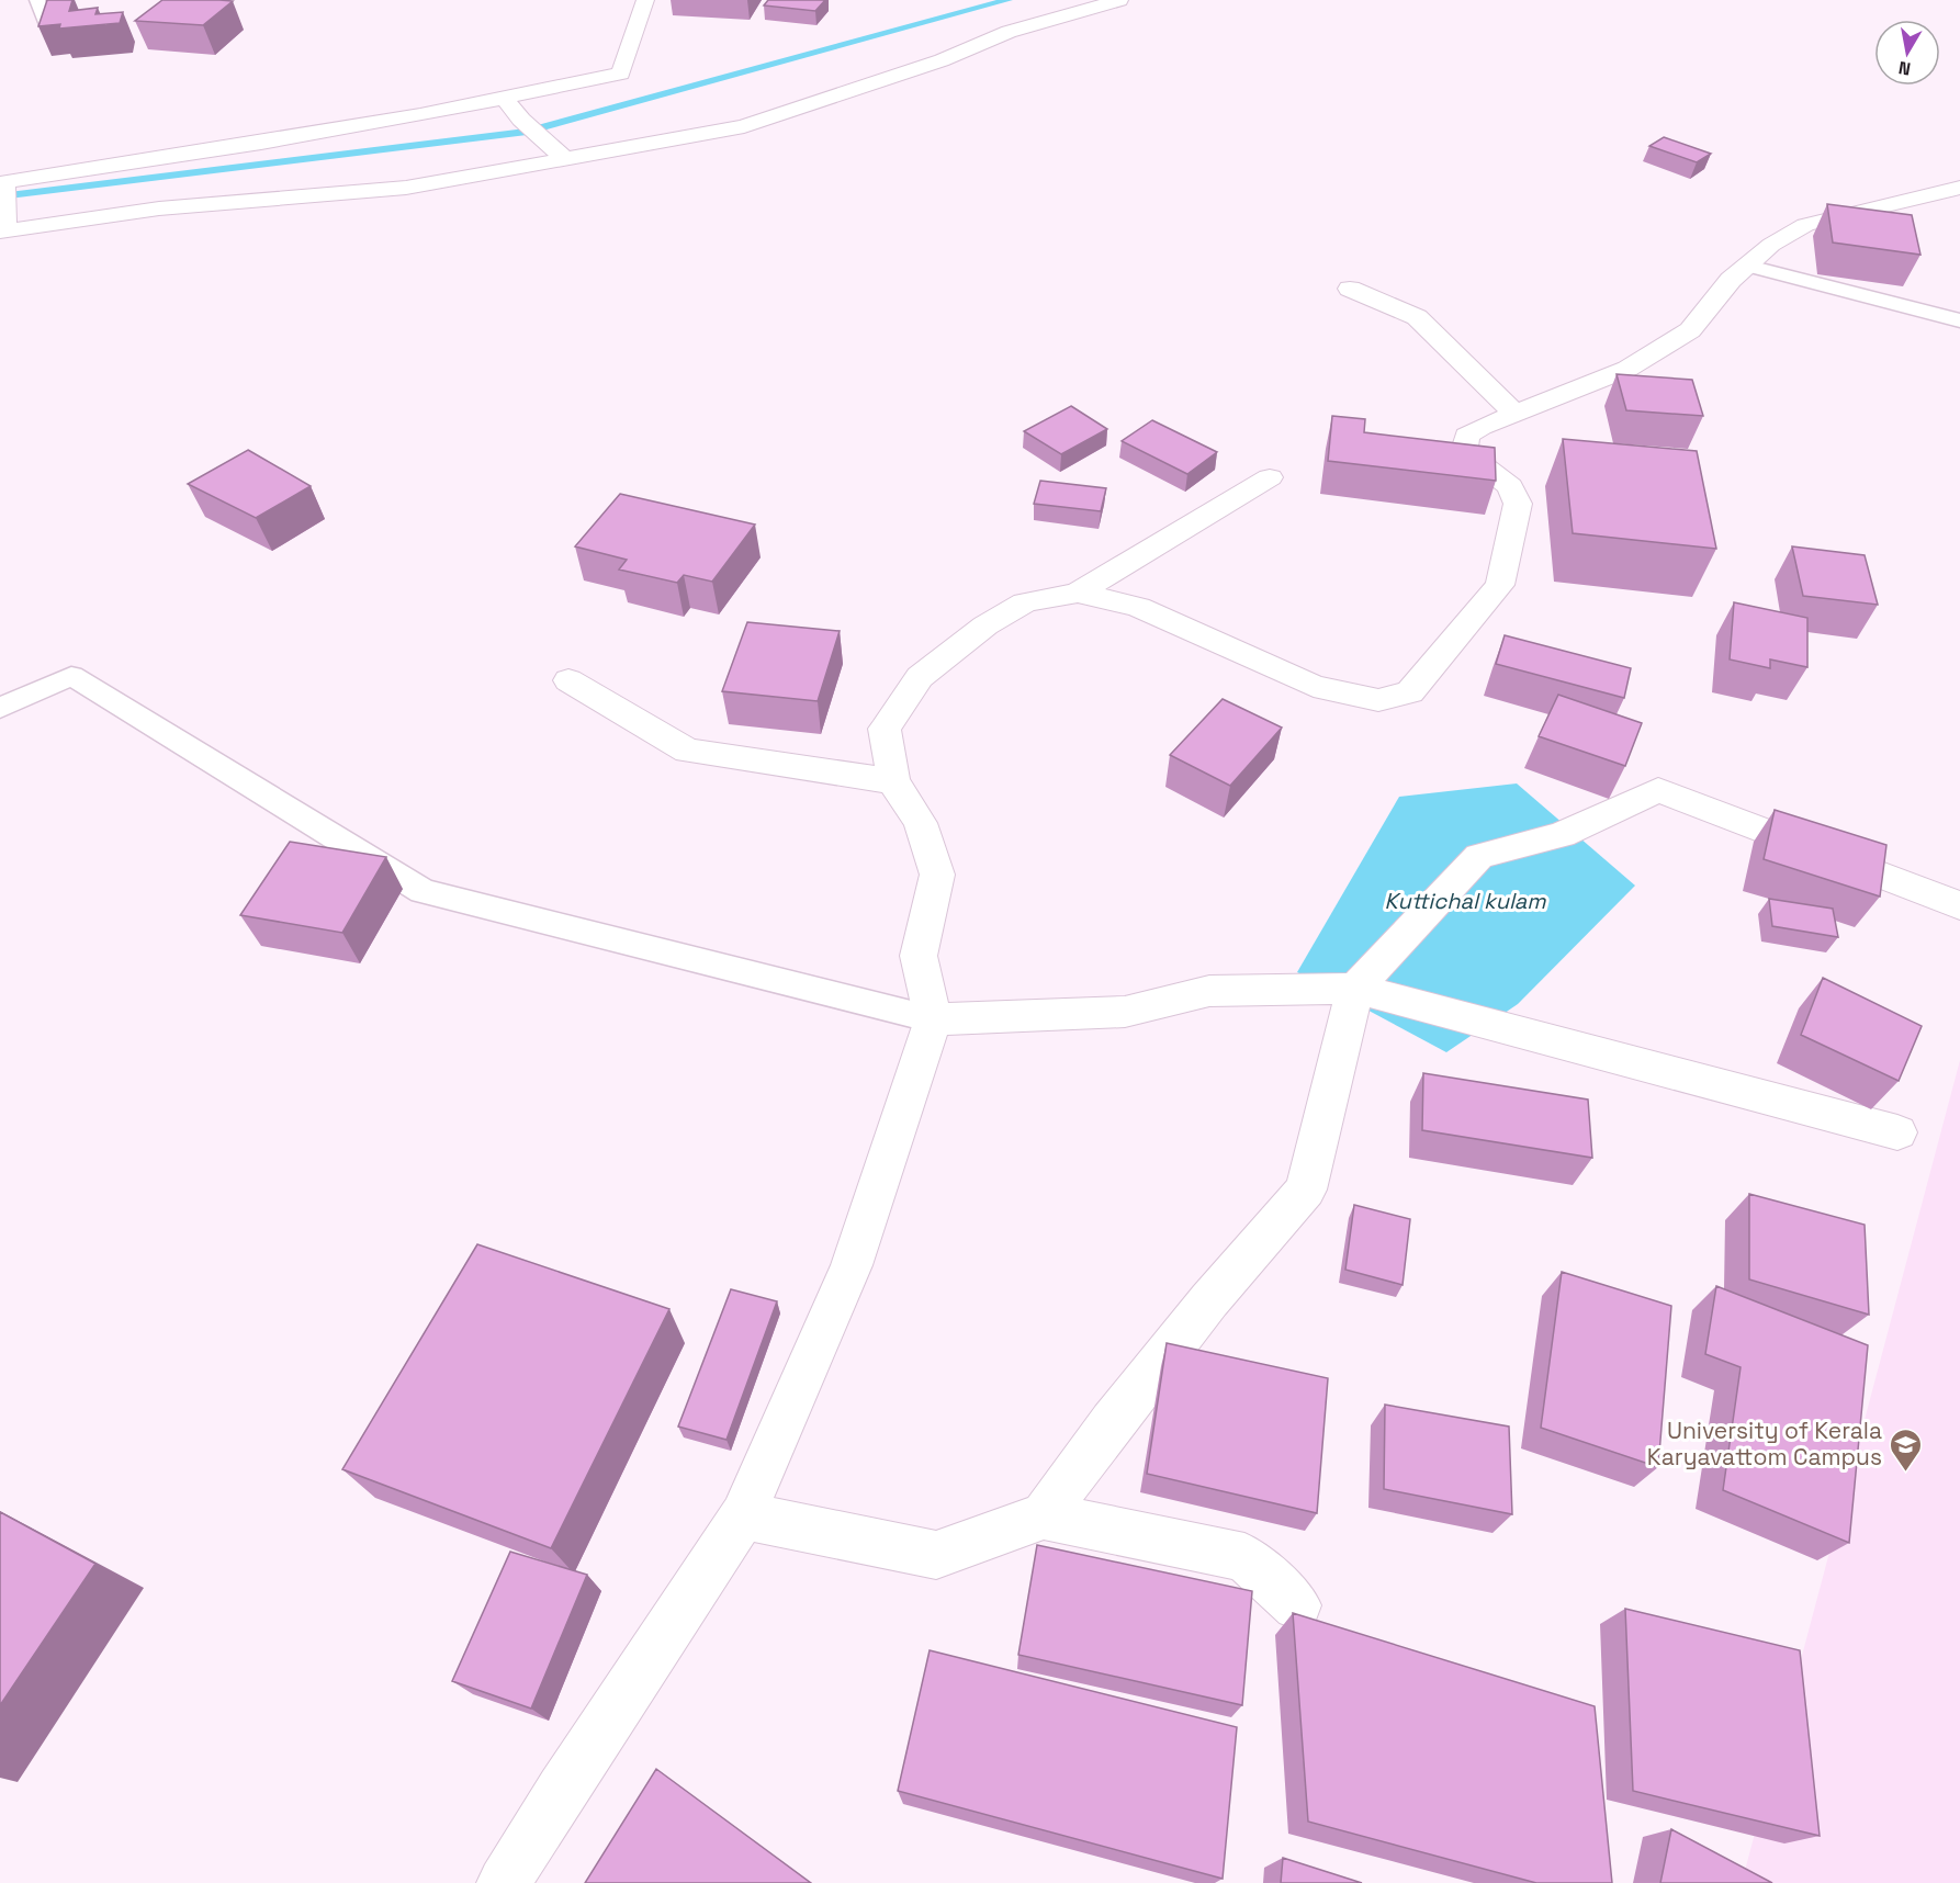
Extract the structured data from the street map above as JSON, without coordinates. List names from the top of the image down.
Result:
{
  "water": ["Kuttichal kulam"],
  "places": {
    "school or university": ["University of Kerala Karyavattom Campus"]
  },
  "north": "bottom"
}
